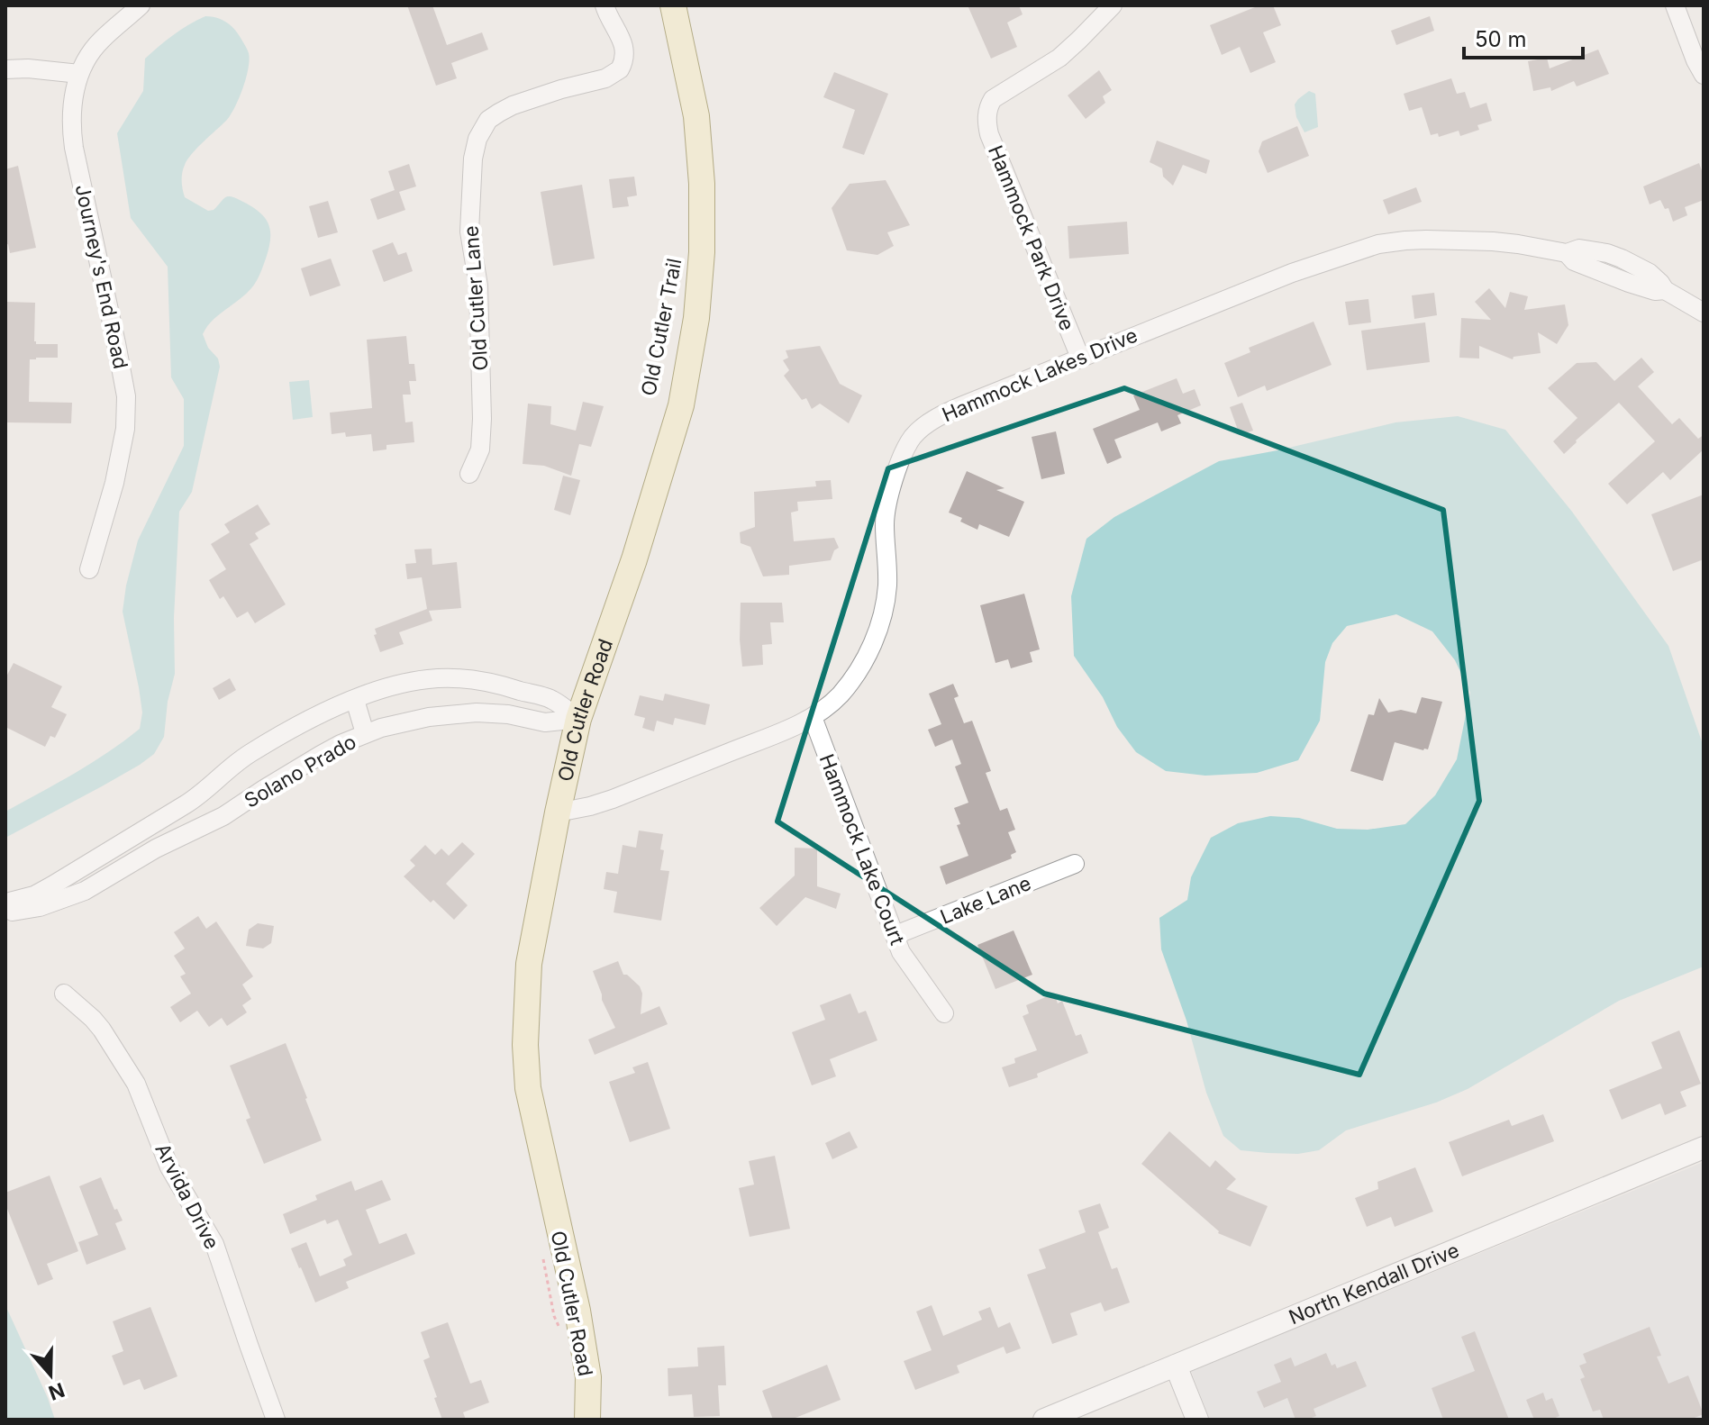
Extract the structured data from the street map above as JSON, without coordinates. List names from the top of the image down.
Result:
{
  "streets": {
    "main road": ["Old Cutler Road"],
    "street": [
      "Hammock Park Drive",
      "Journey's End Road",
      "Old Cutler Lane",
      "Hammock Lakes Drive",
      "Solano Prado",
      "Hammock Lake Court",
      "Lake Lane",
      "Arvida Drive",
      "North Kendall Drive"
    ]
  },
  "crossings": [
    ["Hammock Park Drive", "Hammock Lakes Drive"],
    ["Hammock Lakes Drive", "Old Cutler Road"],
    ["Hammock Lakes Drive", "Hammock Lake Court"],
    ["Old Cutler Road", "Solano Prado"],
    ["Hammock Lake Court", "Lake Lane"]
  ],
  "scale_bar": "50 m",
  "north": "bottom"
}
